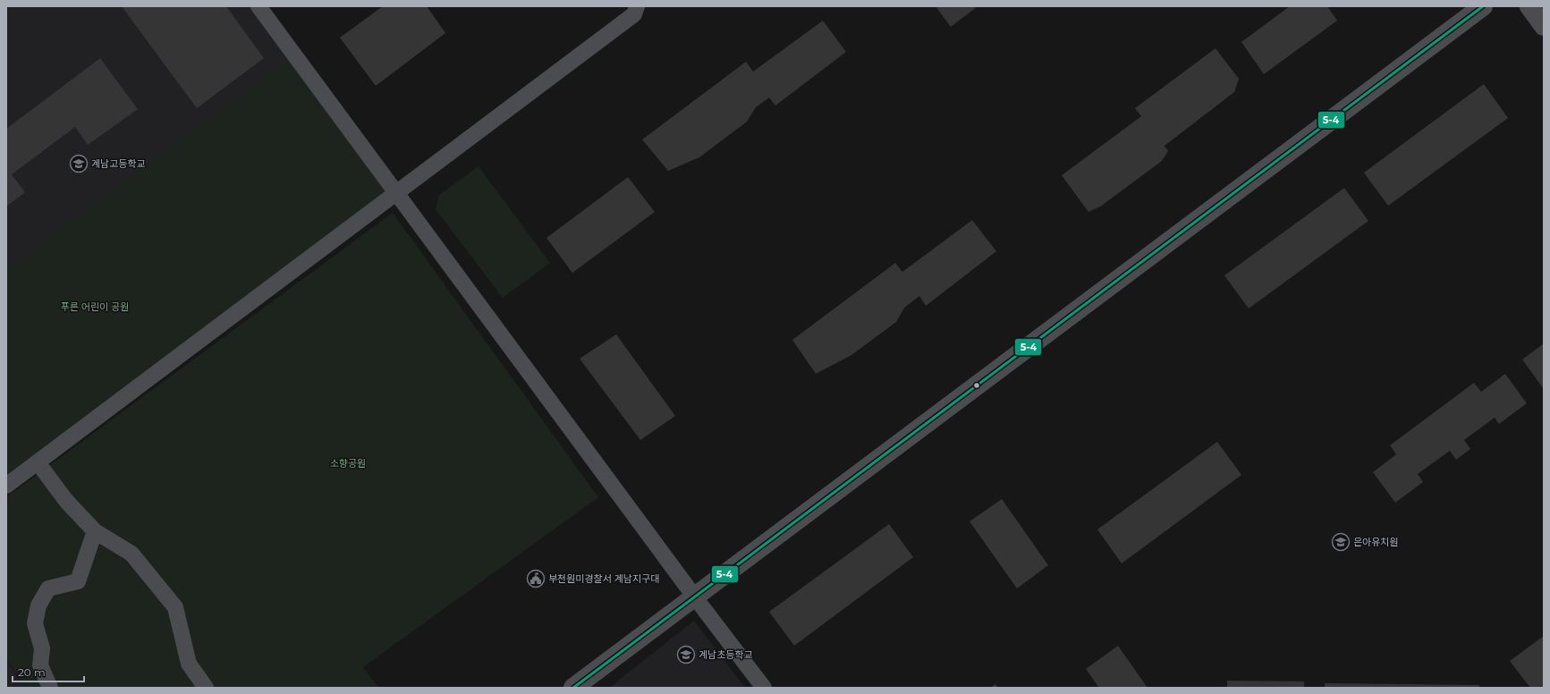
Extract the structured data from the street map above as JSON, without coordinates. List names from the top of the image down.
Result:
{
  "parks": ["푸른 어린이 공원", "소향공원"],
  "places": {
    "school or university": ["계남고등학교", "은아유치원", "계남초등학교"],
    "public building": ["부천원미경찰서 계남지구대"]
  },
  "lines": ["transit line 5-4"],
  "scale_bar": "20 m"
}
